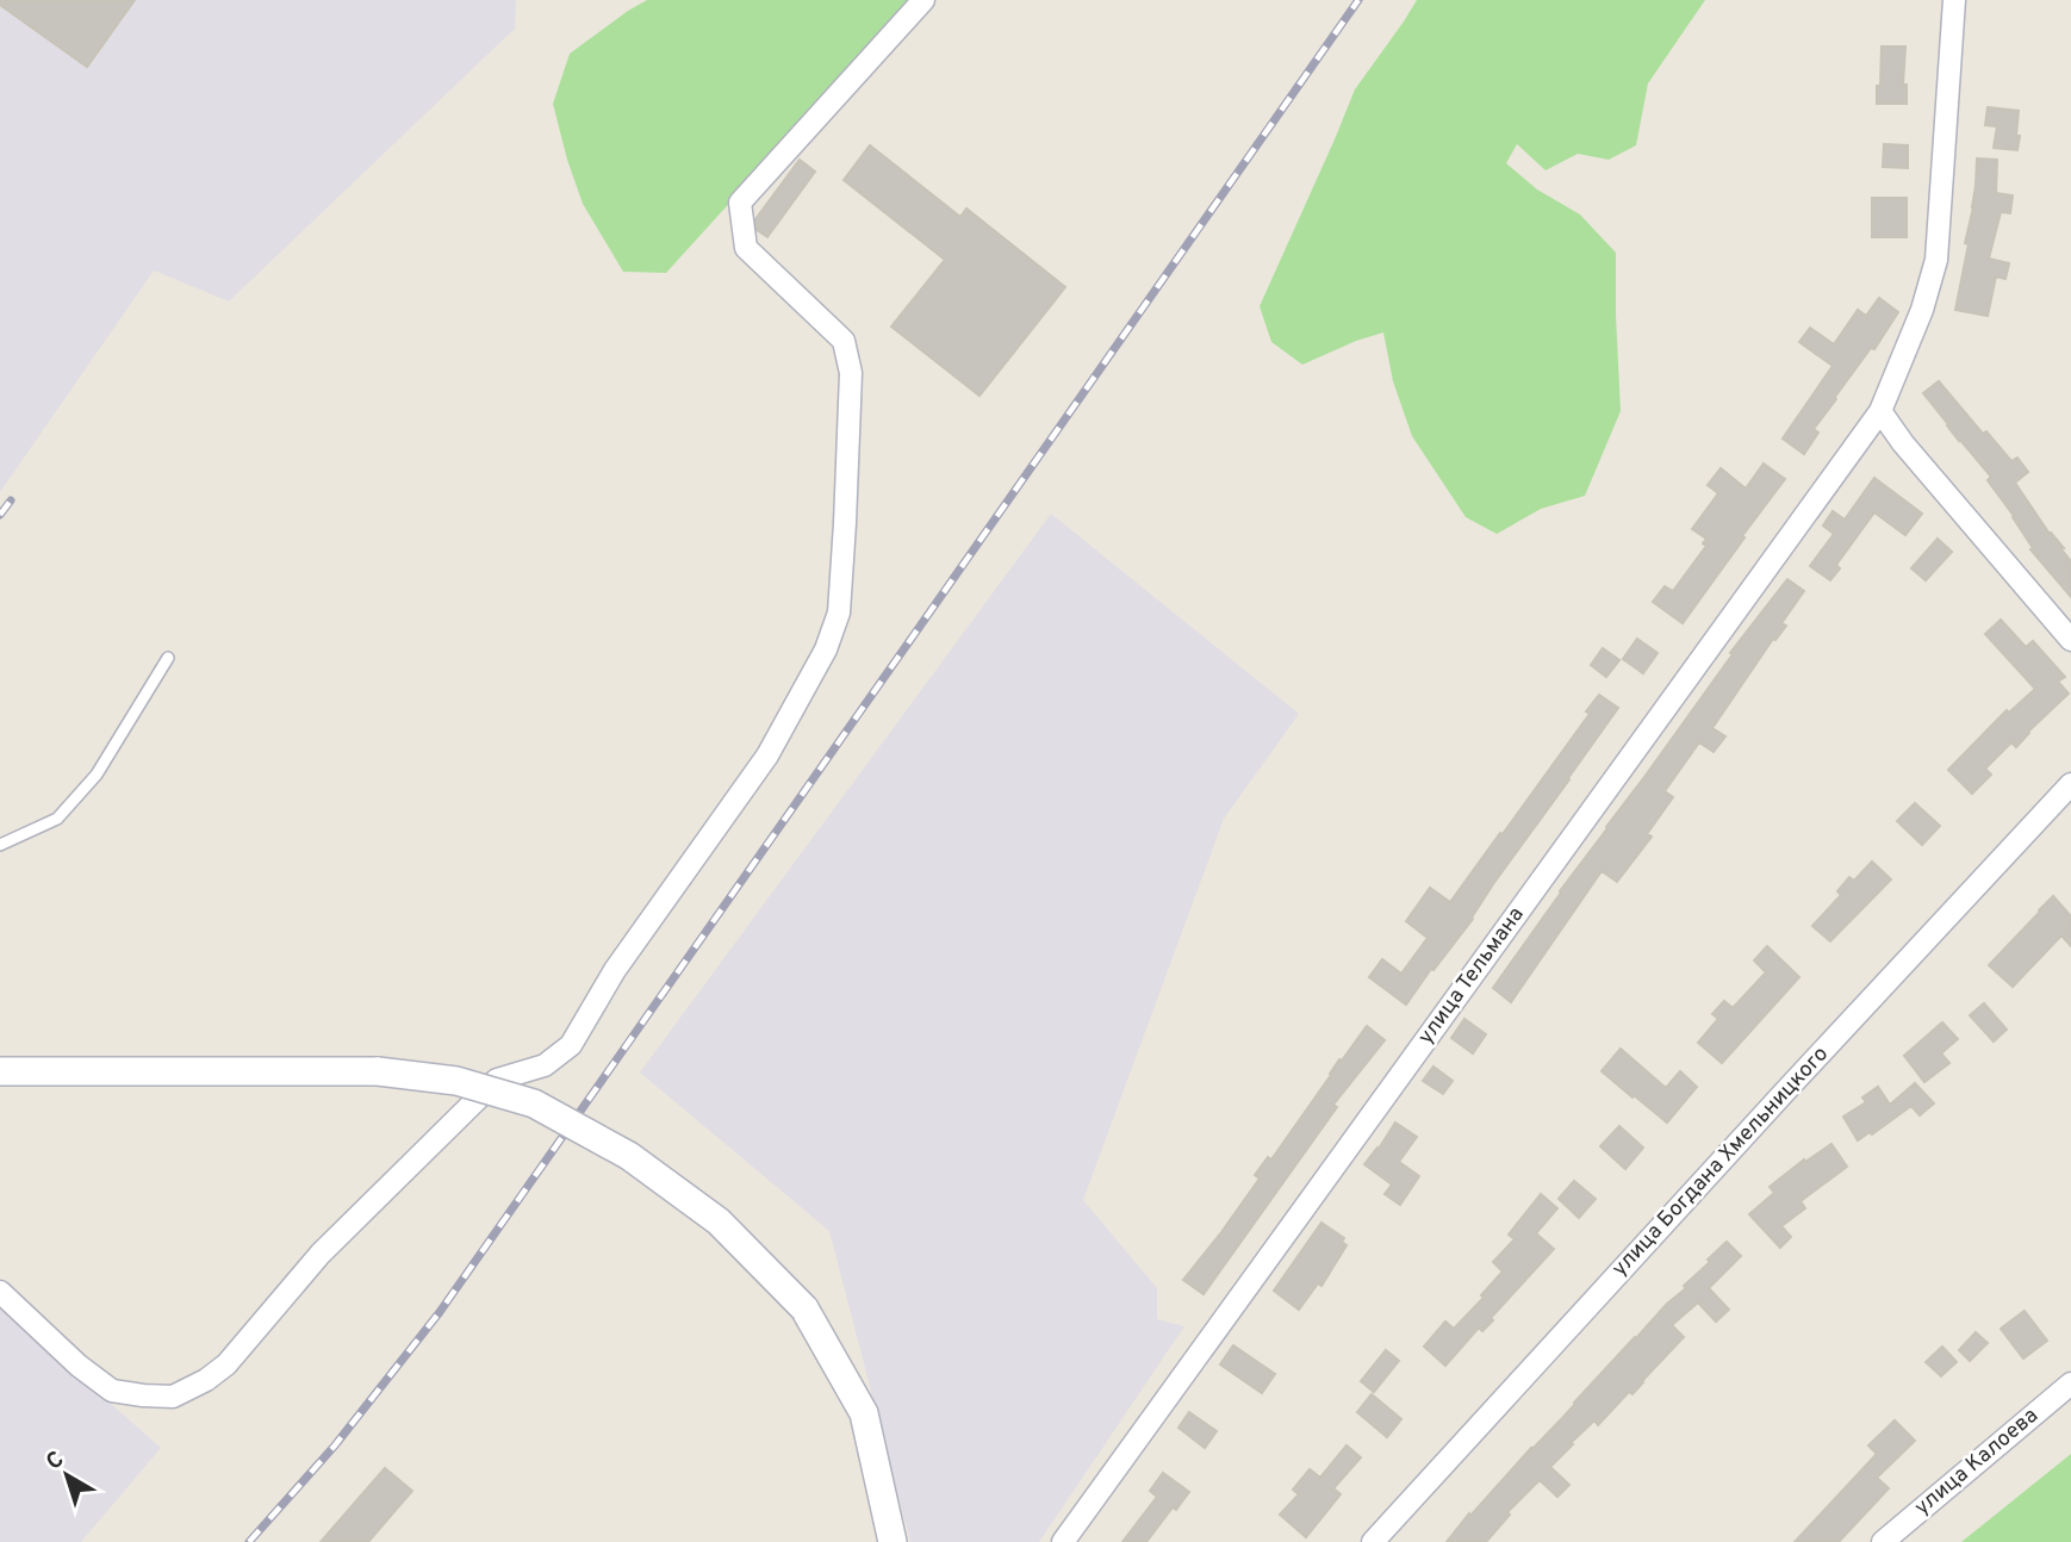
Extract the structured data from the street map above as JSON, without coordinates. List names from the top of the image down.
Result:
{
  "streets": {
    "street": ["улица Тельмана", "улица Богдана Хмельницкого", "улица Калоева"]
  },
  "north": "top left"
}
